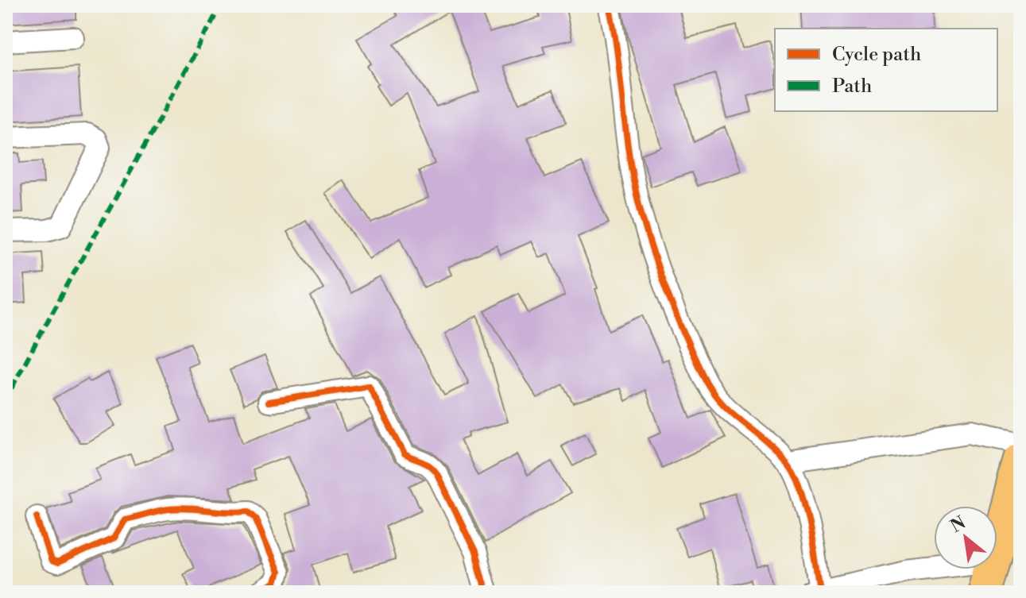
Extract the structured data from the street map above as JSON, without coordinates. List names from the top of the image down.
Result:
{
  "legend": ["Cycle path", "Path"],
  "north": "top left"
}
